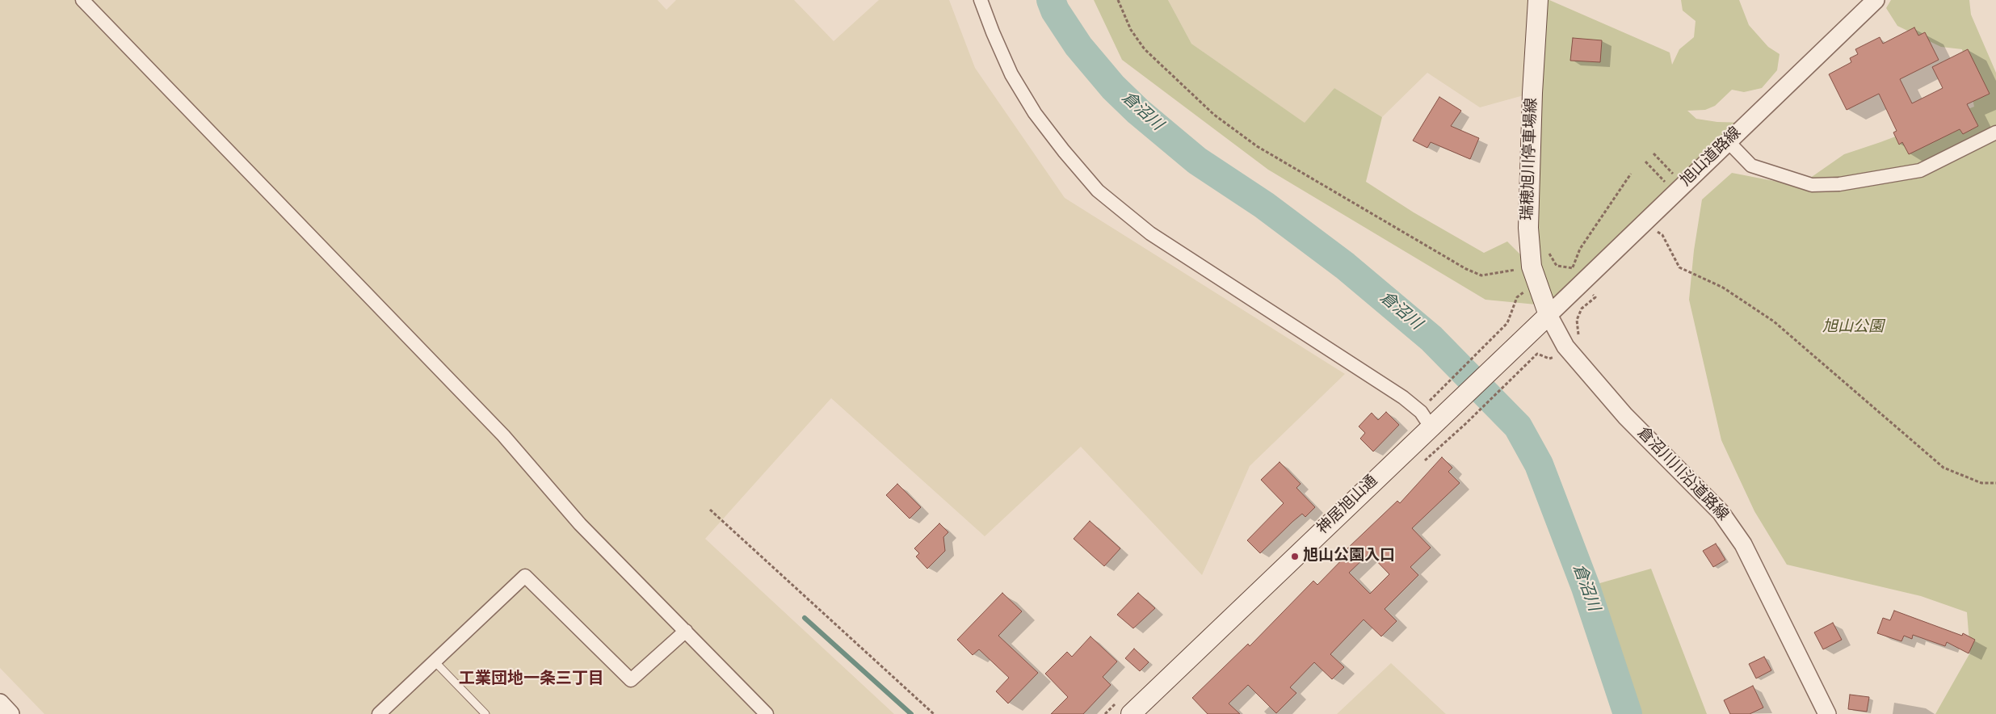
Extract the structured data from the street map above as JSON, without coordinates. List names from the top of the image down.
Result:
{
  "streets": {
    "main road": ["瑞穂旭川停車場線", "神居旭山通"],
    "street": ["旭山道路線", "倉沼川川沿道路線"]
  },
  "crossings": [
    ["旭山道路線", "瑞穂旭川停車場線"],
    ["旭山道路線", "倉沼川川沿道路線"],
    ["旭山道路線", "神居旭山通"],
    ["瑞穂旭川停車場線", "倉沼川川沿道路線"],
    ["瑞穂旭川停車場線", "神居旭山通"],
    ["倉沼川川沿道路線", "神居旭山通"]
  ],
  "districts": ["工業団地一条三丁目"],
  "water": ["倉沼川"],
  "parks": ["旭山公園"],
  "places": ["旭山公園入口"]
}
